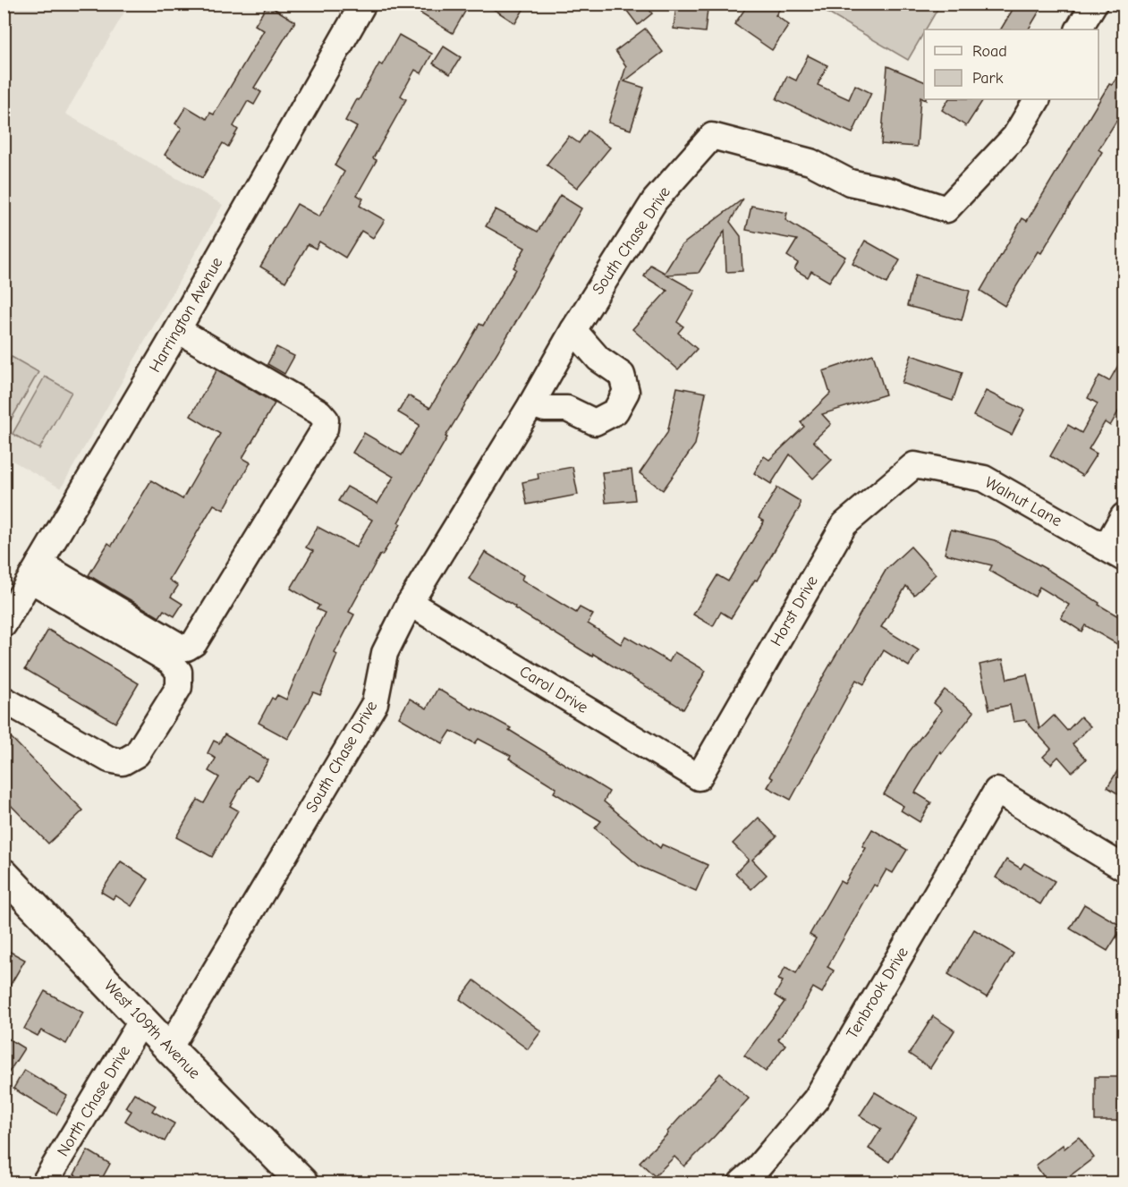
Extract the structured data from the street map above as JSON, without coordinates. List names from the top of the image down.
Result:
{
  "streets": {
    "main road": ["West 109th Avenue"],
    "street": [
      "South Chase Drive",
      "Harrington Avenue",
      "Walnut Lane",
      "Horst Drive",
      "Carol Drive",
      "Tenbrook Drive",
      "North Chase Drive"
    ]
  },
  "crossings": [
    ["South Chase Drive", "Carol Drive"],
    ["South Chase Drive", "West 109th Avenue"],
    ["Walnut Lane", "Horst Drive"],
    ["Horst Drive", "Carol Drive"],
    ["West 109th Avenue", "North Chase Drive"]
  ],
  "legend": ["Road", "Park"]
}
